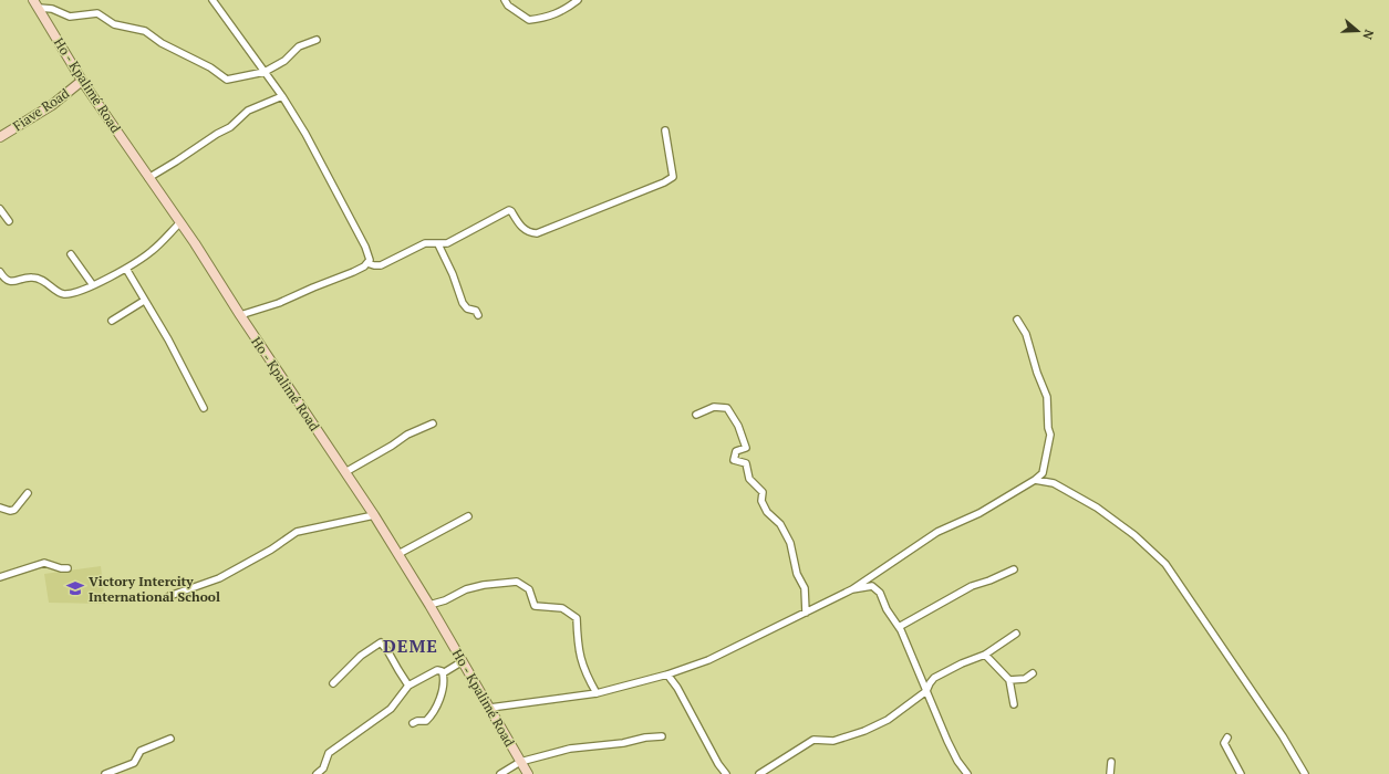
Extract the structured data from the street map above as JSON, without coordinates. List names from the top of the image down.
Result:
{
  "streets": {
    "main road": ["Ho - Kpalimé Road", "Fiave Road"]
  },
  "crossings": [
    ["Ho - Kpalimé Road", "Fiave Road"]
  ],
  "districts": ["DEME"],
  "places": {
    "school or university": ["Victory Intercity International School"]
  },
  "north": "right"
}
